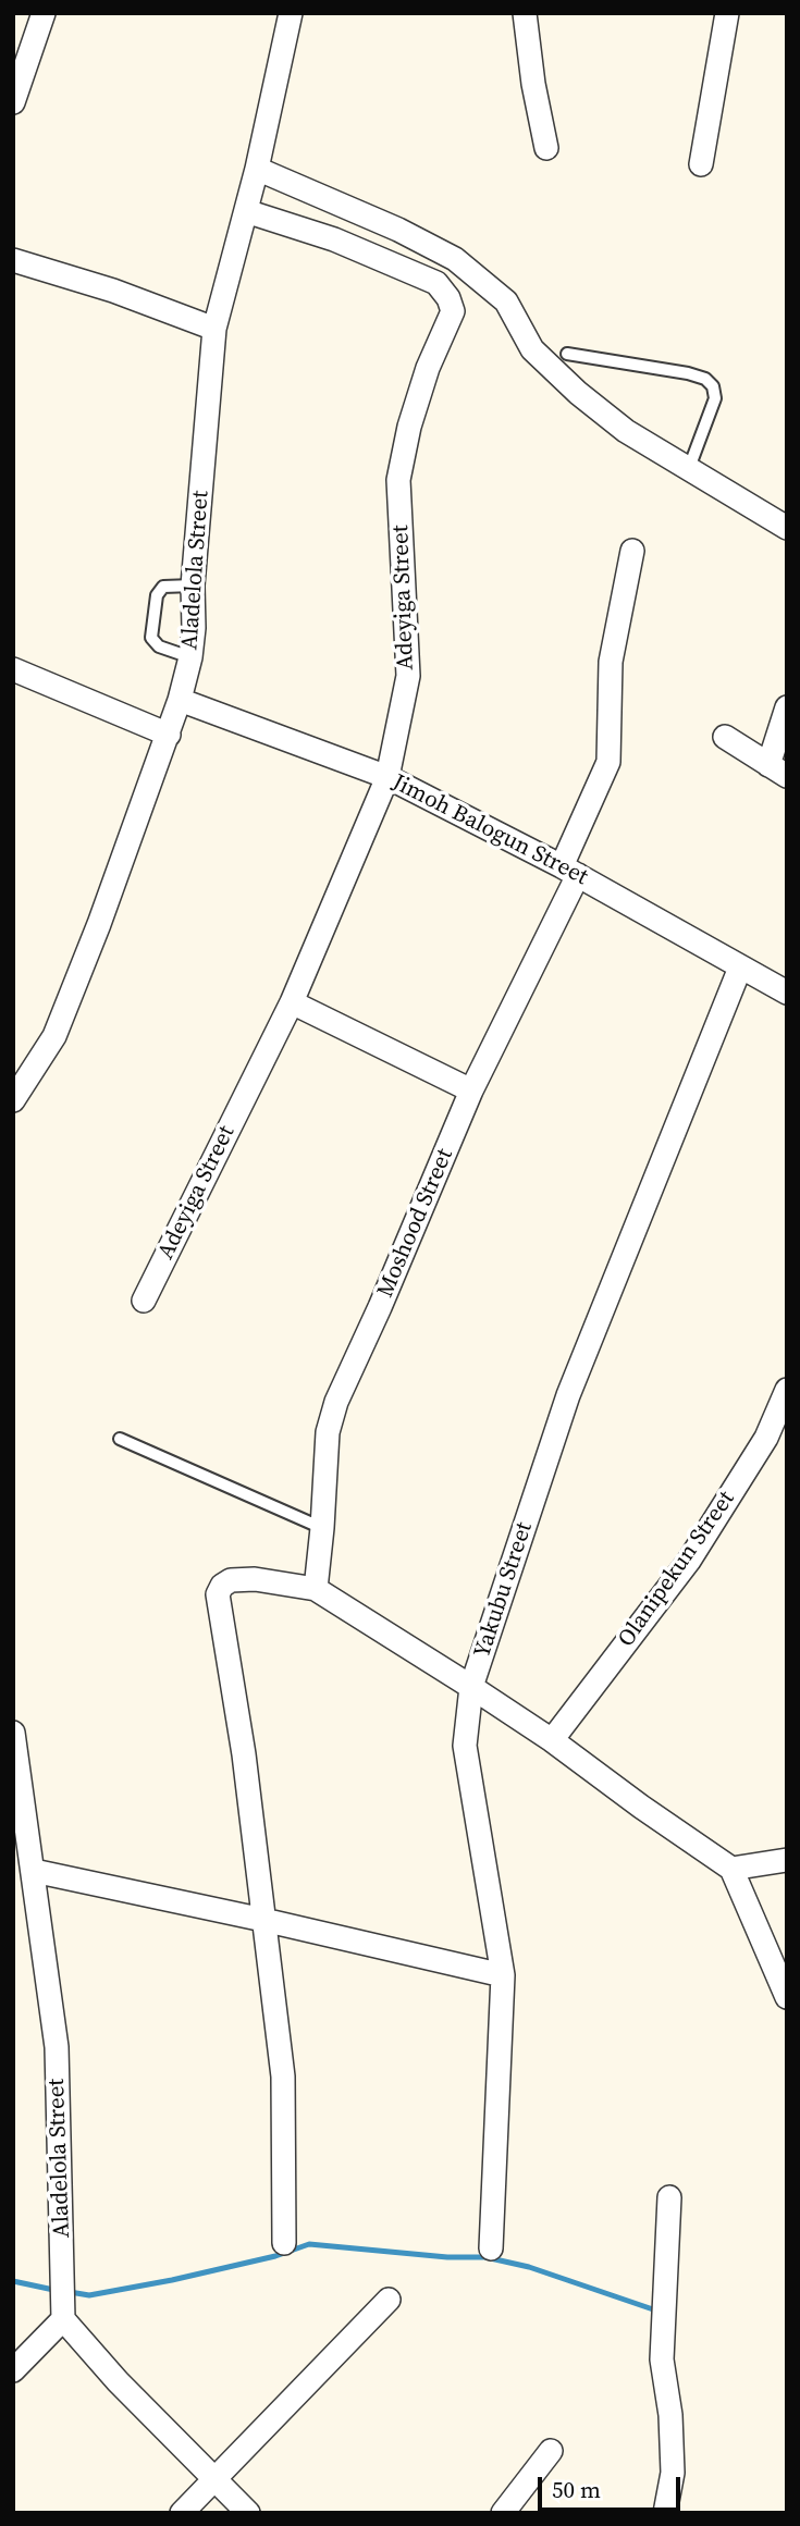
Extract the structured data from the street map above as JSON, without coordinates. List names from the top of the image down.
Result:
{
  "streets": {
    "street": [
      "Aladelola Street",
      "Adeyiga Street",
      "Jimoh Balogun Street",
      "Moshood Street",
      "Olanipekun Street",
      "Yakubu Street"
    ]
  },
  "crossings": [
    ["Aladelola Street", "Adeyiga Street"],
    ["Aladelola Street", "Jimoh Balogun Street"],
    ["Adeyiga Street", "Jimoh Balogun Street"],
    ["Jimoh Balogun Street", "Moshood Street"],
    ["Jimoh Balogun Street", "Yakubu Street"]
  ],
  "scale_bar": "50 m"
}
